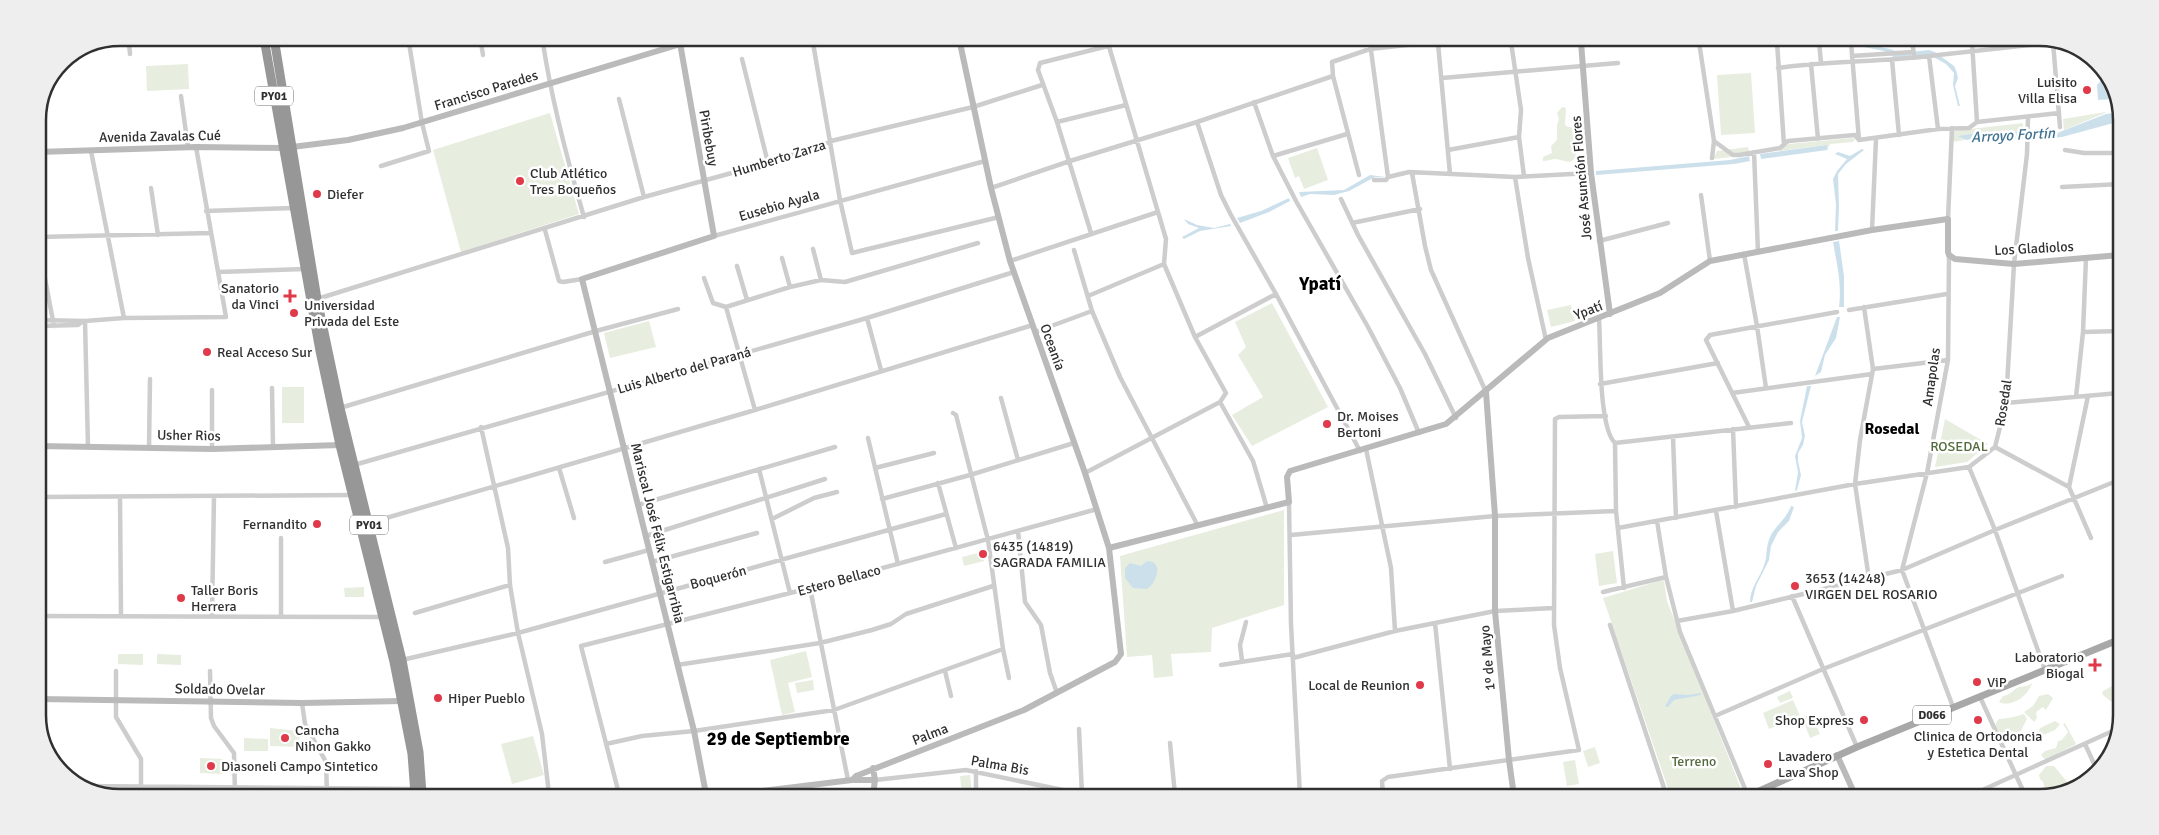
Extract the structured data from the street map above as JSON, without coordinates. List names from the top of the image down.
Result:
{
  "streets": {
    "highway": ["PY01"],
    "main road": ["D066"],
    "street": [
      "Francisco Paredes",
      "Avenida Zavalas Cué",
      "Piribebuy",
      "Humberto Zarza",
      "José Asunción Flores",
      "Eusebio Ayala",
      "Los Gladiolos",
      "Ypatí",
      "Oceanía",
      "Luis Alberto del Paraná",
      "Amapolas",
      "Rosedal",
      "Usher Rios",
      "Mariscal José Félix Estigarribia",
      "Boquerón",
      "Estero Bellaco",
      "1º de Mayo",
      "Soldado Ovelar",
      "Palma",
      "Palma Bis"
    ]
  },
  "crossings": [
    ["Francisco Paredes", "PY01"],
    ["Francisco Paredes", "Avenida Zavalas Cué"],
    ["PY01", "Avenida Zavalas Cué"],
    ["PY01", "Humberto Zarza"],
    ["PY01", "Luis Alberto del Paraná"],
    ["PY01", "Usher Rios"],
    ["PY01", "Boquerón"],
    ["PY01", "Soldado Ovelar"],
    ["Piribebuy", "Humberto Zarza"],
    ["Piribebuy", "Eusebio Ayala"],
    ["Humberto Zarza", "Oceanía"],
    ["José Asunción Flores", "Ypatí"],
    ["Eusebio Ayala", "Oceanía"],
    ["Eusebio Ayala", "Mariscal José Félix Estigarribia"],
    ["Los Gladiolos", "Amapolas"],
    ["Los Gladiolos", "Rosedal"],
    ["Ypatí", "Amapolas"],
    ["Ypatí", "1º de Mayo"],
    ["Oceanía", "Luis Alberto del Paraná"],
    ["Oceanía", "Estero Bellaco"],
    ["Oceanía", "Palma"],
    ["Luis Alberto del Paraná", "Mariscal José Félix Estigarribia"],
    ["Mariscal José Félix Estigarribia", "Boquerón"],
    ["Mariscal José Félix Estigarribia", "Estero Bellaco"],
    ["Palma", "Palma Bis"]
  ],
  "districts": ["Ypatí", "Rosedal", "29 de Septiembre"],
  "water": ["Arroyo Fortín"],
  "parks": ["ROSEDAL", "Terreno"],
  "places": {
    "other": [
      "Luisito Villa Elisa",
      "Club Atlético Tres Boqueños",
      "Diefer",
      "Universidad Privada del Este",
      "Real Acceso Sur",
      "Dr. Moises Bertoni",
      "Fernandito",
      "6435 (14819) SAGRADA FAMILIA",
      "3653 (14248) VIRGEN DEL ROSARIO",
      "Taller Boris Herrera",
      "ViP",
      "Local de Reunion",
      "Hiper Pueblo",
      "Shop Express",
      "Clinica de Ortodoncia y Estetica Dental",
      "Cancha Nihon Gakko",
      "Lavadero Lava Shop",
      "Diasoneli Campo Sintetico"
    ],
    "health": ["Sanatorio da Vinci", "Laboratorio Biogal"]
  }
}
